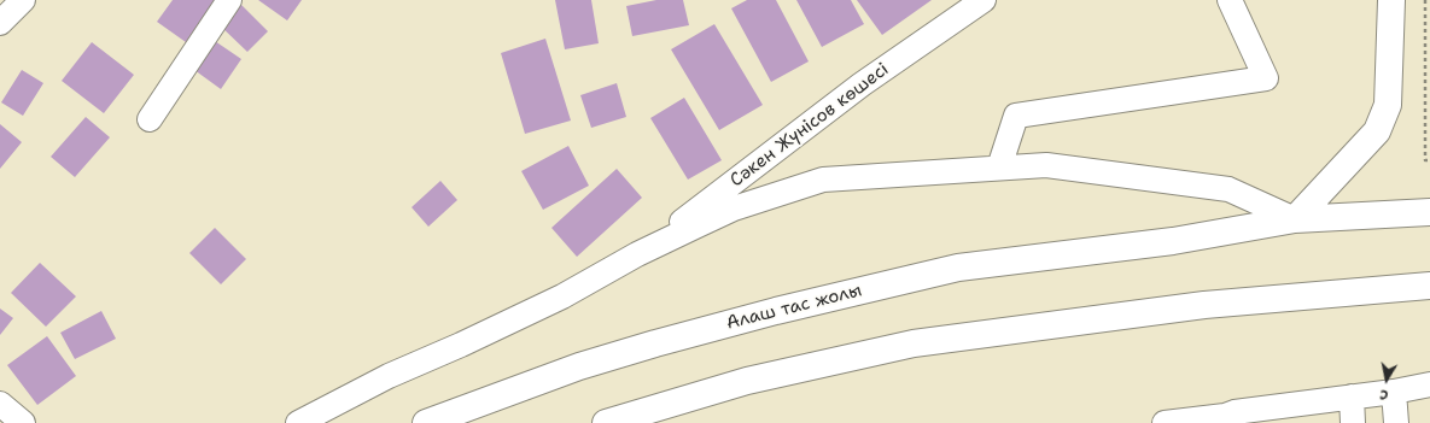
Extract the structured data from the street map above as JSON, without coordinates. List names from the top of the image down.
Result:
{
  "streets": {
    "main road": ["Алаш тас жолы"],
    "street": ["Сәкен Жүнісов көшесі"]
  },
  "north": "bottom"
}
